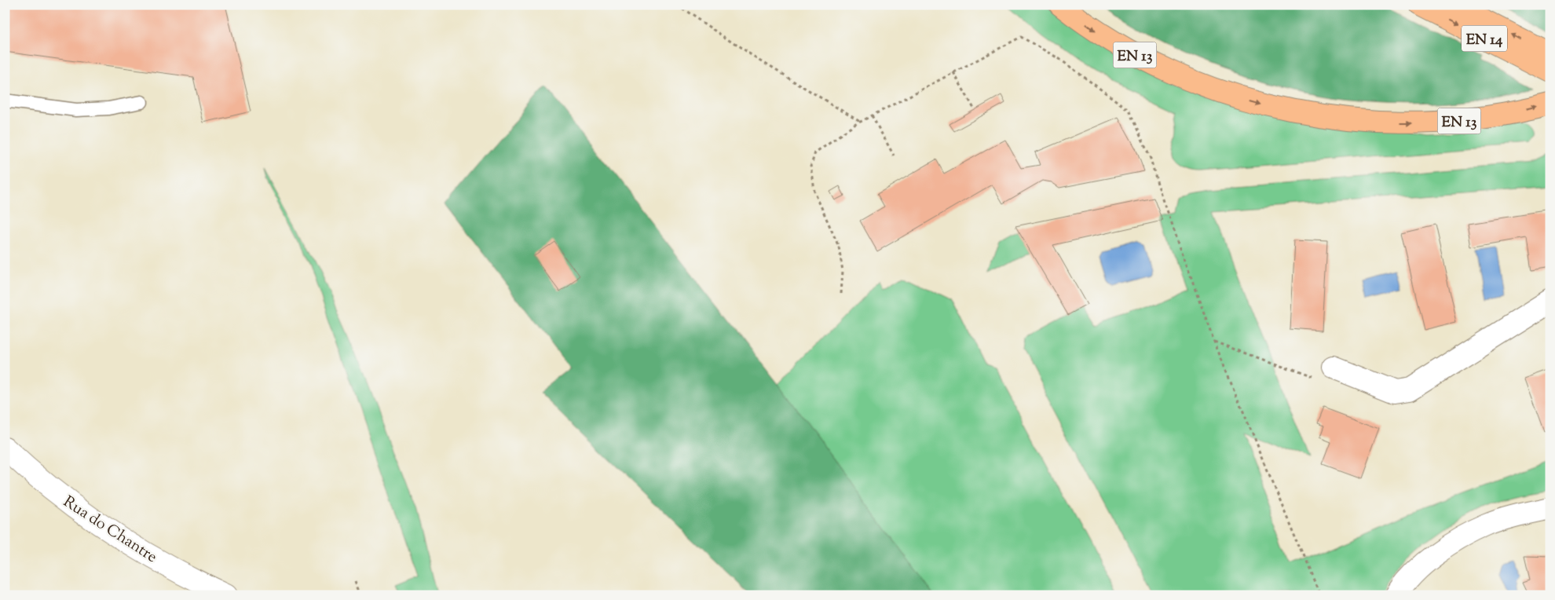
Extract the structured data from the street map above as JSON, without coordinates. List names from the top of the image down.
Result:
{
  "streets": {
    "main road": ["EN 14", "EN 13"],
    "street": ["Rua do Chantre"]
  }
}
